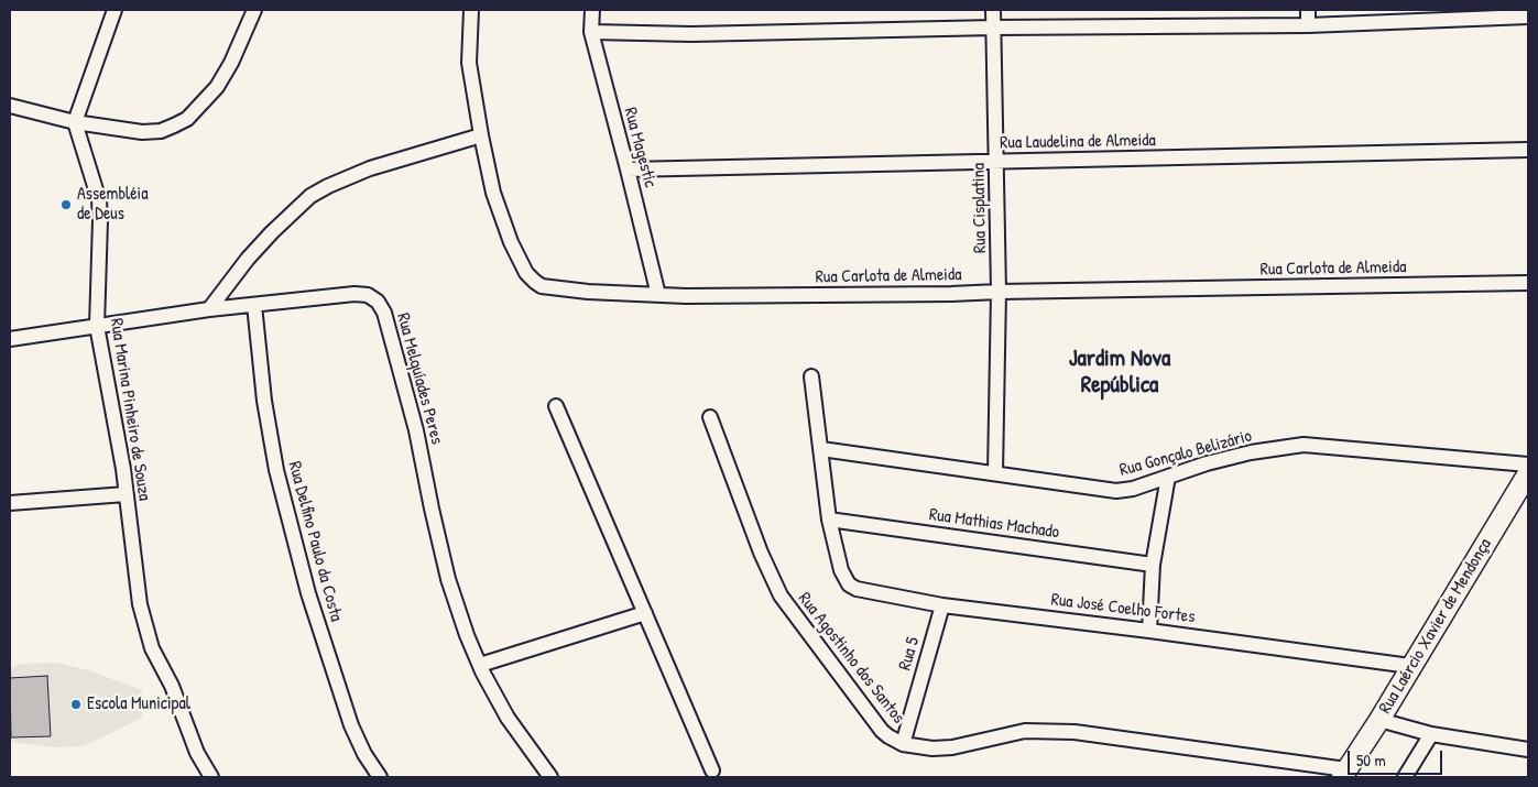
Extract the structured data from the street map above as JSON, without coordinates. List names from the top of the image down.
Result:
{
  "streets": {
    "street": [
      "Rua Laudelina de Almeida",
      "Rua Magestic",
      "Rua Cisplatina",
      "Rua Carlota de Almeida",
      "Rua Melquíades Peres",
      "Rua Marina Pinheiro de Souza",
      "Rua Gonçalo Belizário",
      "Rua Mathias Machado",
      "Rua Delfino Paulo da Costa",
      "Rua José Coelho Fortes",
      "Rua Laércio Xavier de Mendonça",
      "Rua 5",
      "Rua Agostinho dos Santos"
    ]
  },
  "crossings": [
    ["Rua Laudelina de Almeida", "Rua Magestic"],
    ["Rua Laudelina de Almeida", "Rua Cisplatina"],
    ["Rua Magestic", "Rua Carlota de Almeida"],
    ["Rua Cisplatina", "Rua Carlota de Almeida"],
    ["Rua Cisplatina", "Rua Gonçalo Belizário"],
    ["Rua Melquíades Peres", "Rua Marina Pinheiro de Souza"],
    ["Rua Melquíades Peres", "Rua Delfino Paulo da Costa"],
    ["Rua Mathias Machado", "Rua José Coelho Fortes"],
    ["Rua José Coelho Fortes", "Rua Laércio Xavier de Mendonça"],
    ["Rua José Coelho Fortes", "Rua 5"],
    ["Rua Laércio Xavier de Mendonça", "Rua Agostinho dos Santos"],
    ["Rua 5", "Rua Agostinho dos Santos"]
  ],
  "districts": ["Jardim Nova República"],
  "places": ["Assembléia de Deus", "Escola Municipal"],
  "scale_bar": "50 m"
}
